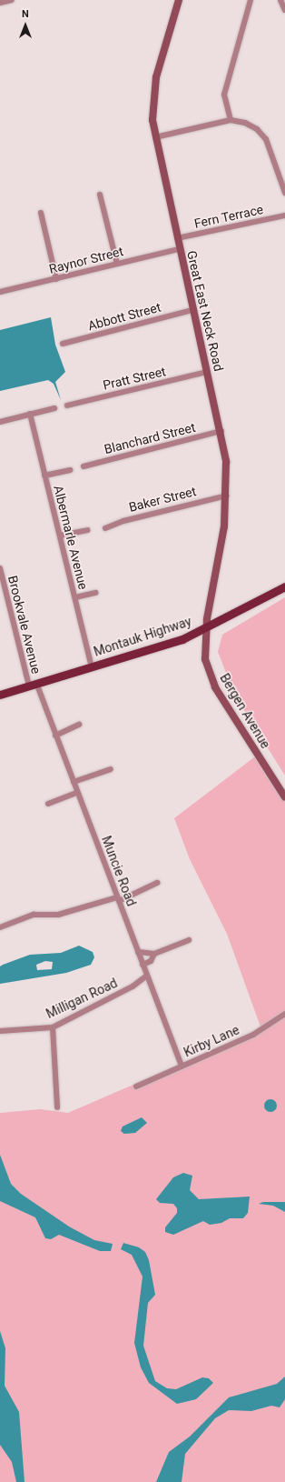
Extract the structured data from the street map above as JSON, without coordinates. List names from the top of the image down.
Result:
{
  "streets": {
    "main road": ["Great East Neck Road", "Montauk Highway", "Bergen Avenue"],
    "street": [
      "Fern Terrace",
      "Raynor Street",
      "Abbott Street",
      "Pratt Street",
      "Blanchard Street",
      "Baker Street",
      "Albermarle Avenue",
      "Brookvale Avenue",
      "Muncie Road",
      "Milligan Road",
      "Kirby Lane"
    ]
  },
  "crossings": [
    ["Fern Terrace", "Great East Neck Road"],
    ["Raynor Street", "Great East Neck Road"],
    ["Great East Neck Road", "Abbott Street"],
    ["Great East Neck Road", "Pratt Street"],
    ["Great East Neck Road", "Blanchard Street"],
    ["Great East Neck Road", "Baker Street"],
    ["Great East Neck Road", "Montauk Highway"],
    ["Great East Neck Road", "Bergen Avenue"],
    ["Albermarle Avenue", "Montauk Highway"],
    ["Brookvale Avenue", "Montauk Highway"],
    ["Brookvale Avenue", "Muncie Road"],
    ["Montauk Highway", "Bergen Avenue"],
    ["Montauk Highway", "Muncie Road"],
    ["Muncie Road", "Milligan Road"],
    ["Muncie Road", "Kirby Lane"]
  ],
  "north": "top"
}
